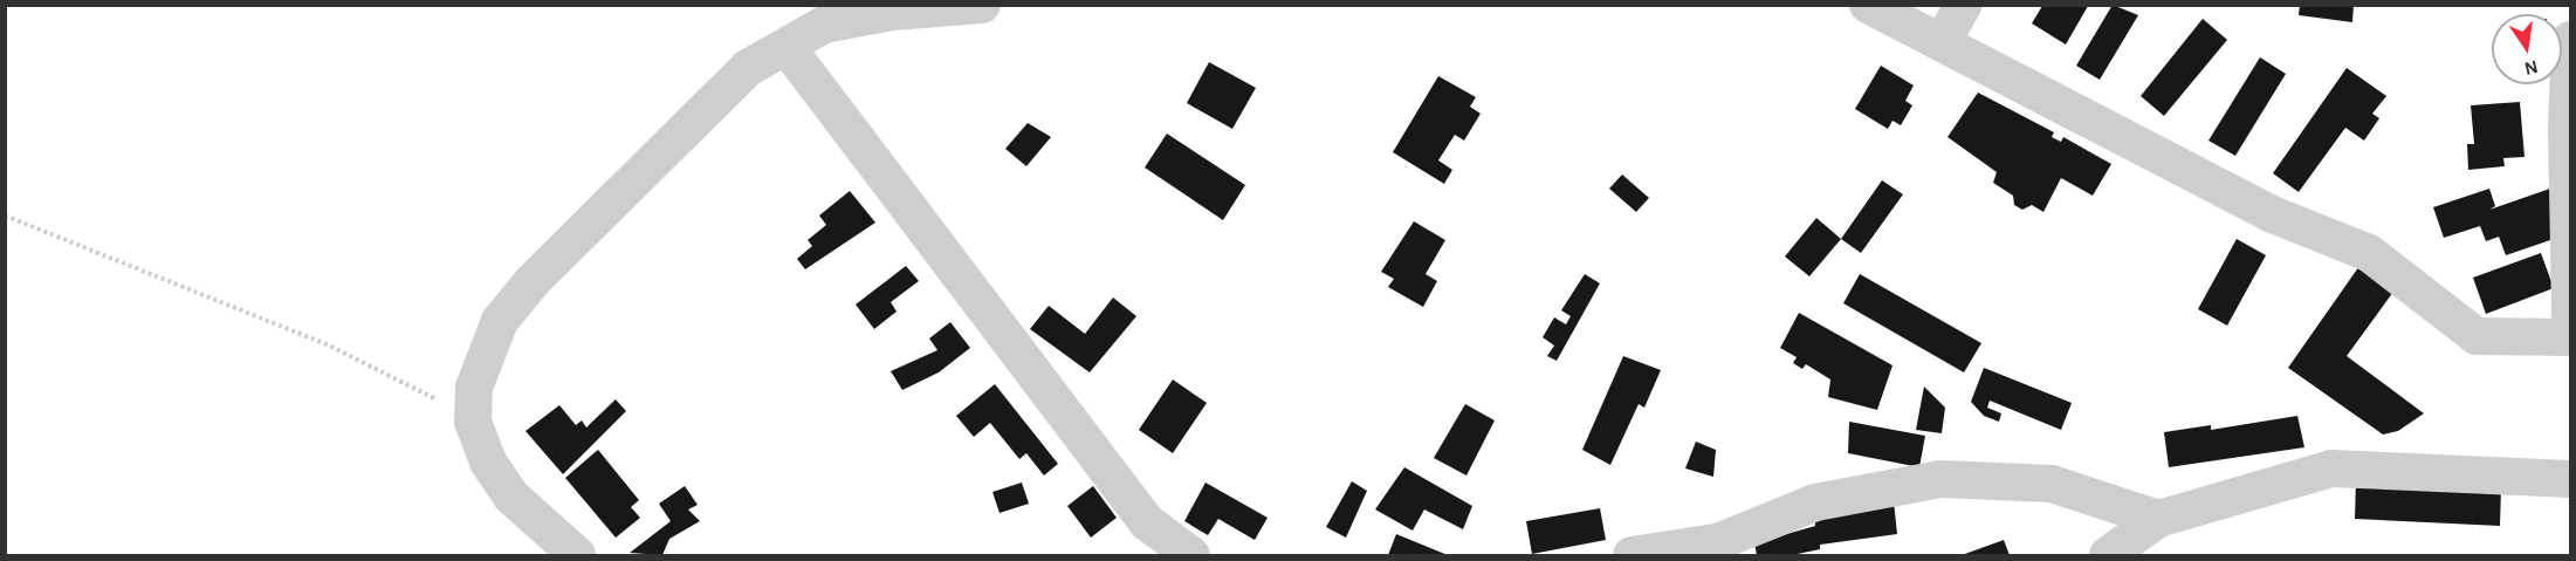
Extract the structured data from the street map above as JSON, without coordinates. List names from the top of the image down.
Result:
{
  "north": "bottom"
}
